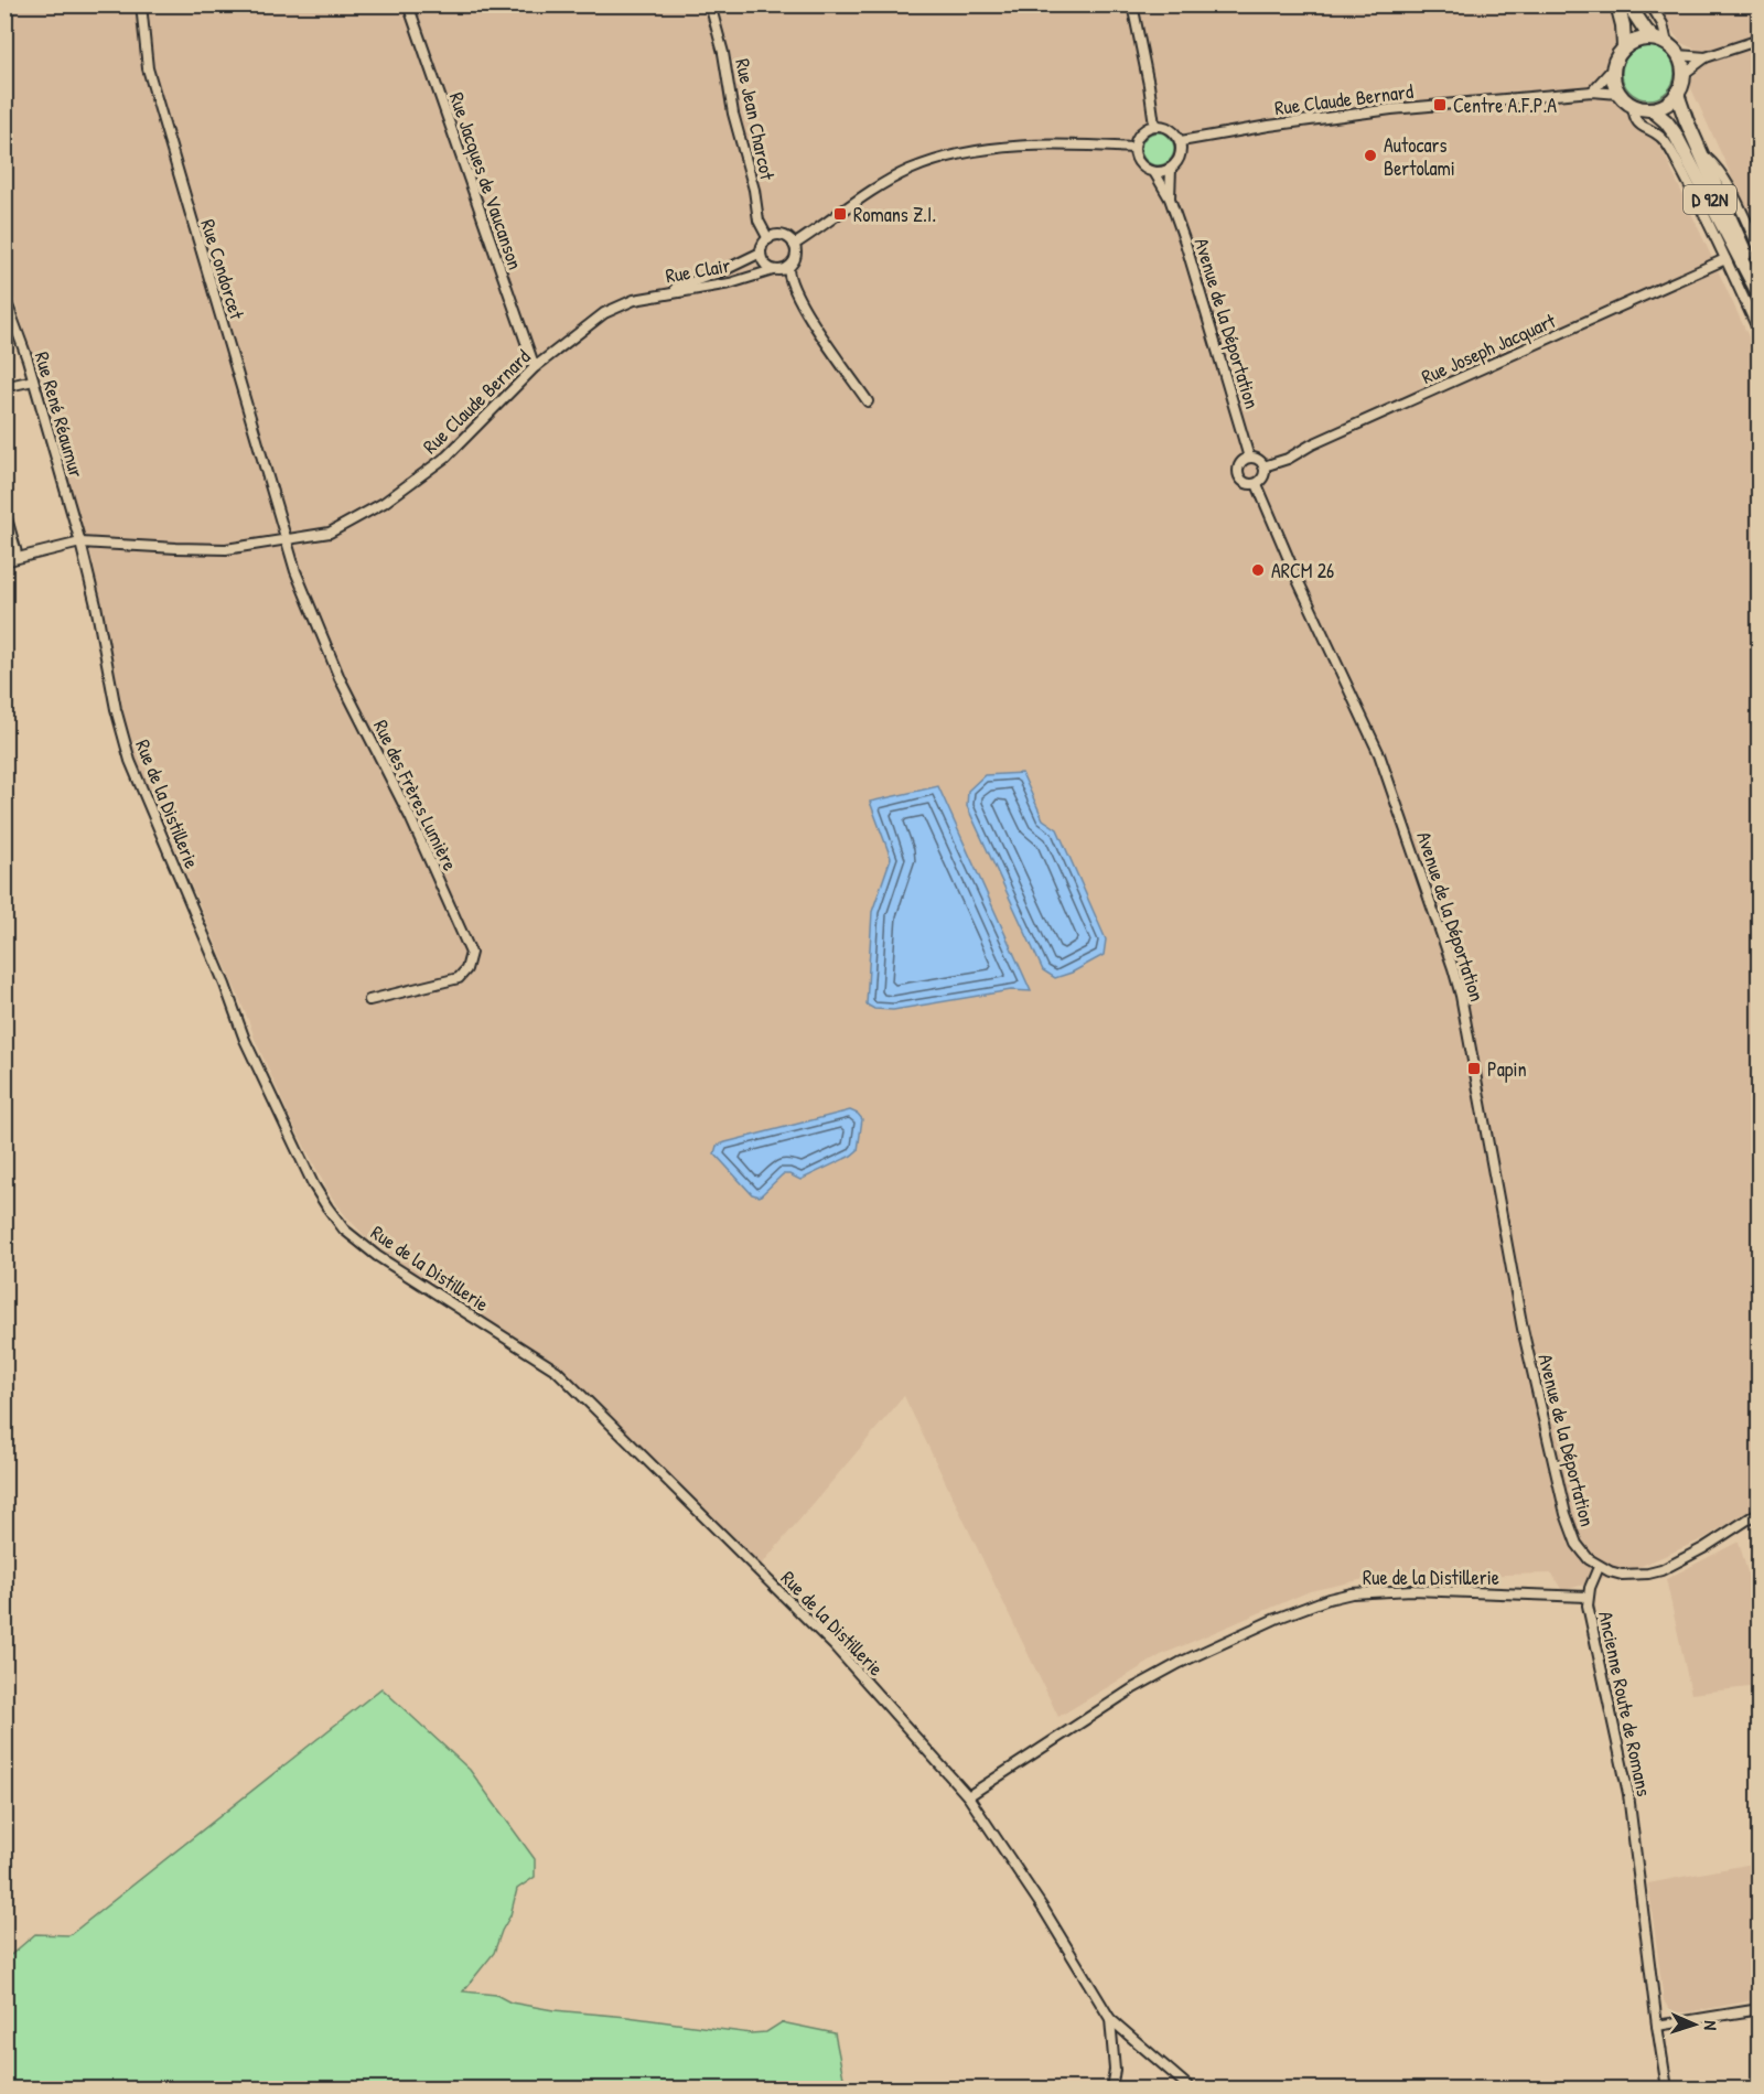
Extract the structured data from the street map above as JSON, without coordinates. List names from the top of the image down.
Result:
{
  "streets": {
    "main road": ["D 92N"],
    "street": [
      "Rue Claude Bernard",
      "Rue Jean Charcot",
      "Rue Jacques de Vaucanson",
      "Rue Condorcet",
      "Rue Clair",
      "Avenue de la Déportation",
      "Rue Joseph Jacquart",
      "Rue René Réaumur",
      "Rue des Frères Lumière",
      "Rue de la Distillerie",
      "Ancienne Route de Romans"
    ]
  },
  "crossings": [
    ["Rue Claude Bernard", "Rue Jacques de Vaucanson"],
    ["Rue Claude Bernard", "D 92N"],
    ["Rue Claude Bernard", "Rue Condorcet"],
    ["Rue Claude Bernard", "Rue Clair"],
    ["Rue Claude Bernard", "Rue René Réaumur"],
    ["Rue Claude Bernard", "Rue des Frères Lumière"],
    ["Rue Claude Bernard", "Rue de la Distillerie"],
    ["Rue Jean Charcot", "Rue Clair"],
    ["Rue Condorcet", "Rue des Frères Lumière"],
    ["Avenue de la Déportation", "Rue Joseph Jacquart"],
    ["Avenue de la Déportation", "Ancienne Route de Romans"],
    ["Rue René Réaumur", "Rue de la Distillerie"],
    ["Rue de la Distillerie", "Ancienne Route de Romans"]
  ],
  "places": {
    "transit": ["Centre A.F.P.A", "Romans Z.I.", "Papin"],
    "other": ["Autocars Bertolami", "ARCM 26"]
  },
  "north": "right"
}
